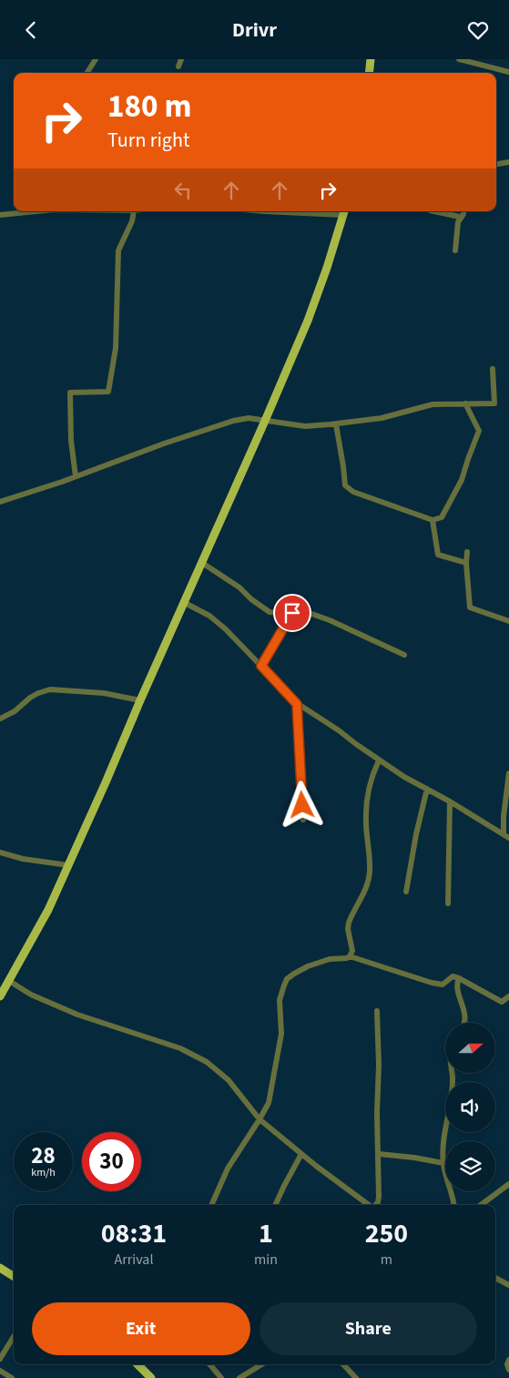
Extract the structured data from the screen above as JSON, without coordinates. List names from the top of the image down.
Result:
{
  "north": "right",
  "page": {
    "header": "Drivr",
    "turn": ["180 m", "Turn right"],
    "speed": "28 km/h",
    "limit": "30",
    "eta": [
      "08:31",
      "Arrival",
      "1",
      "min",
      "250",
      "m"
    ],
    "buttons": ["Exit", "Share"]
  }
}
